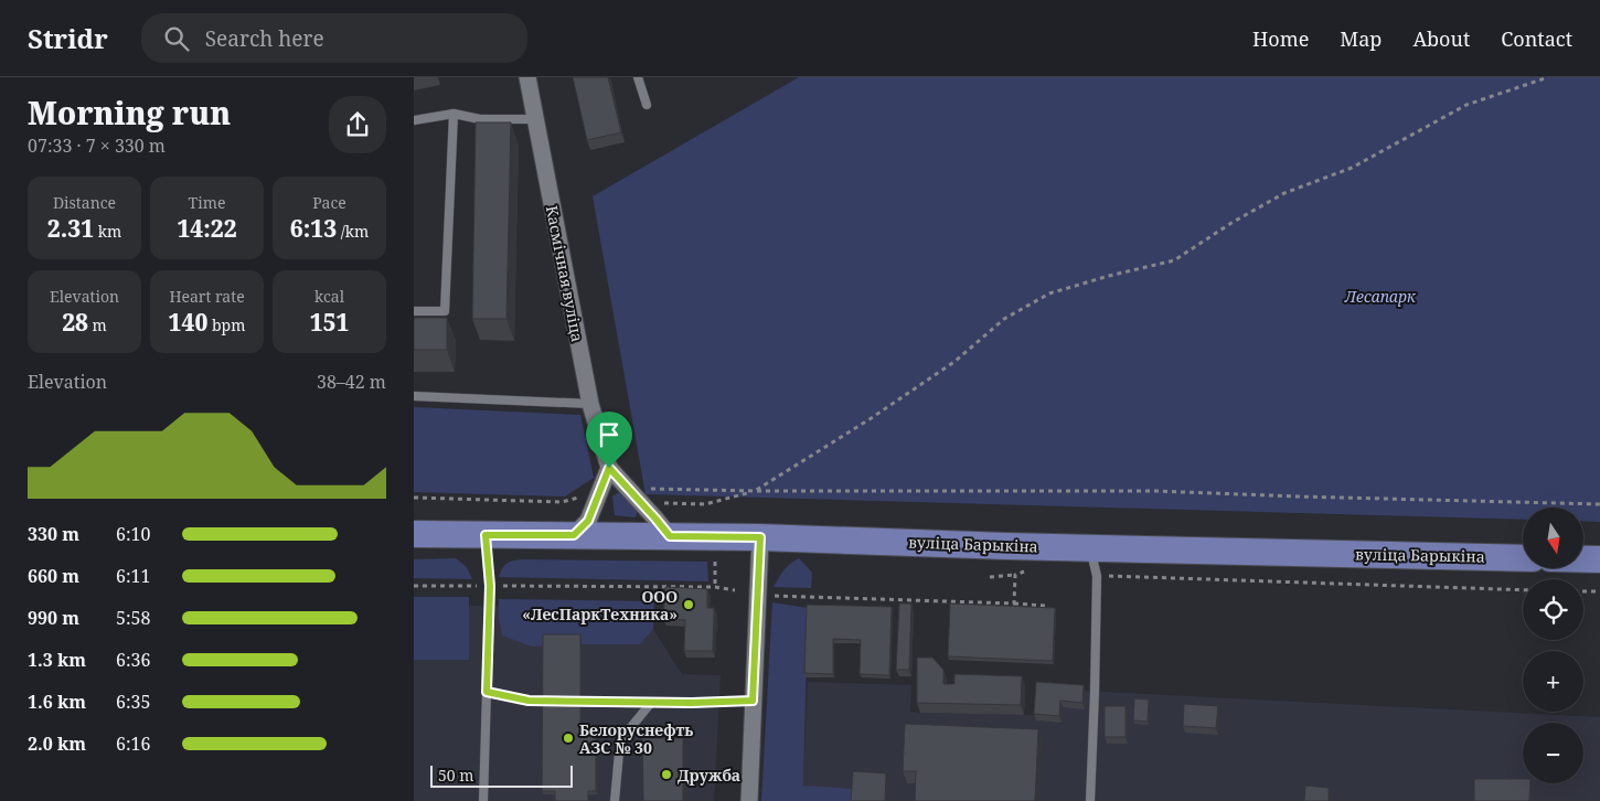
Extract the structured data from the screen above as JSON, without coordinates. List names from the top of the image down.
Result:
{
  "streets": {
    "main road": ["вуліца Барыкіна"],
    "street": ["Касмічная вуліца"]
  },
  "crossings": [
    ["Касмічная вуліца", "вуліца Барыкіна"]
  ],
  "parks": ["Лесапарк"],
  "places": ["ООО «ЛесПаркТехника»", "Белоруснефть АЗС № 30", "Дружба"],
  "scale_bar": "50 m",
  "north": "bottom",
  "page": {
    "header": "Stridr",
    "search": "Search here",
    "nav": [
      "Home",
      "Map",
      "About",
      "Contact"
    ],
    "heading": ["Morning run", "07:33 · 7 × 330 m"],
    "stats": [
      ["Distance", "2.31 km"],
      ["Time", "14:22"],
      ["Pace", "6:13 /km"],
      ["Elevation", "28 m"],
      ["Heart rate", "140 bpm"],
      ["kcal", "151"]
    ],
    "chart": ["Elevation", "38–42 m"],
    "map_buttons": ["+", "−"],
    "list": [
      {
        "name": "330 m",
        "note": "6:10"
      },
      {
        "name": "660 m",
        "note": "6:11"
      },
      {
        "name": "990 m",
        "note": "5:58"
      },
      {
        "name": "1.3 km",
        "note": "6:36"
      },
      {
        "name": "1.6 km",
        "note": "6:35"
      },
      {
        "name": "2.0 km",
        "note": "6:16"
      }
    ],
    "scale": "50 m"
  }
}
